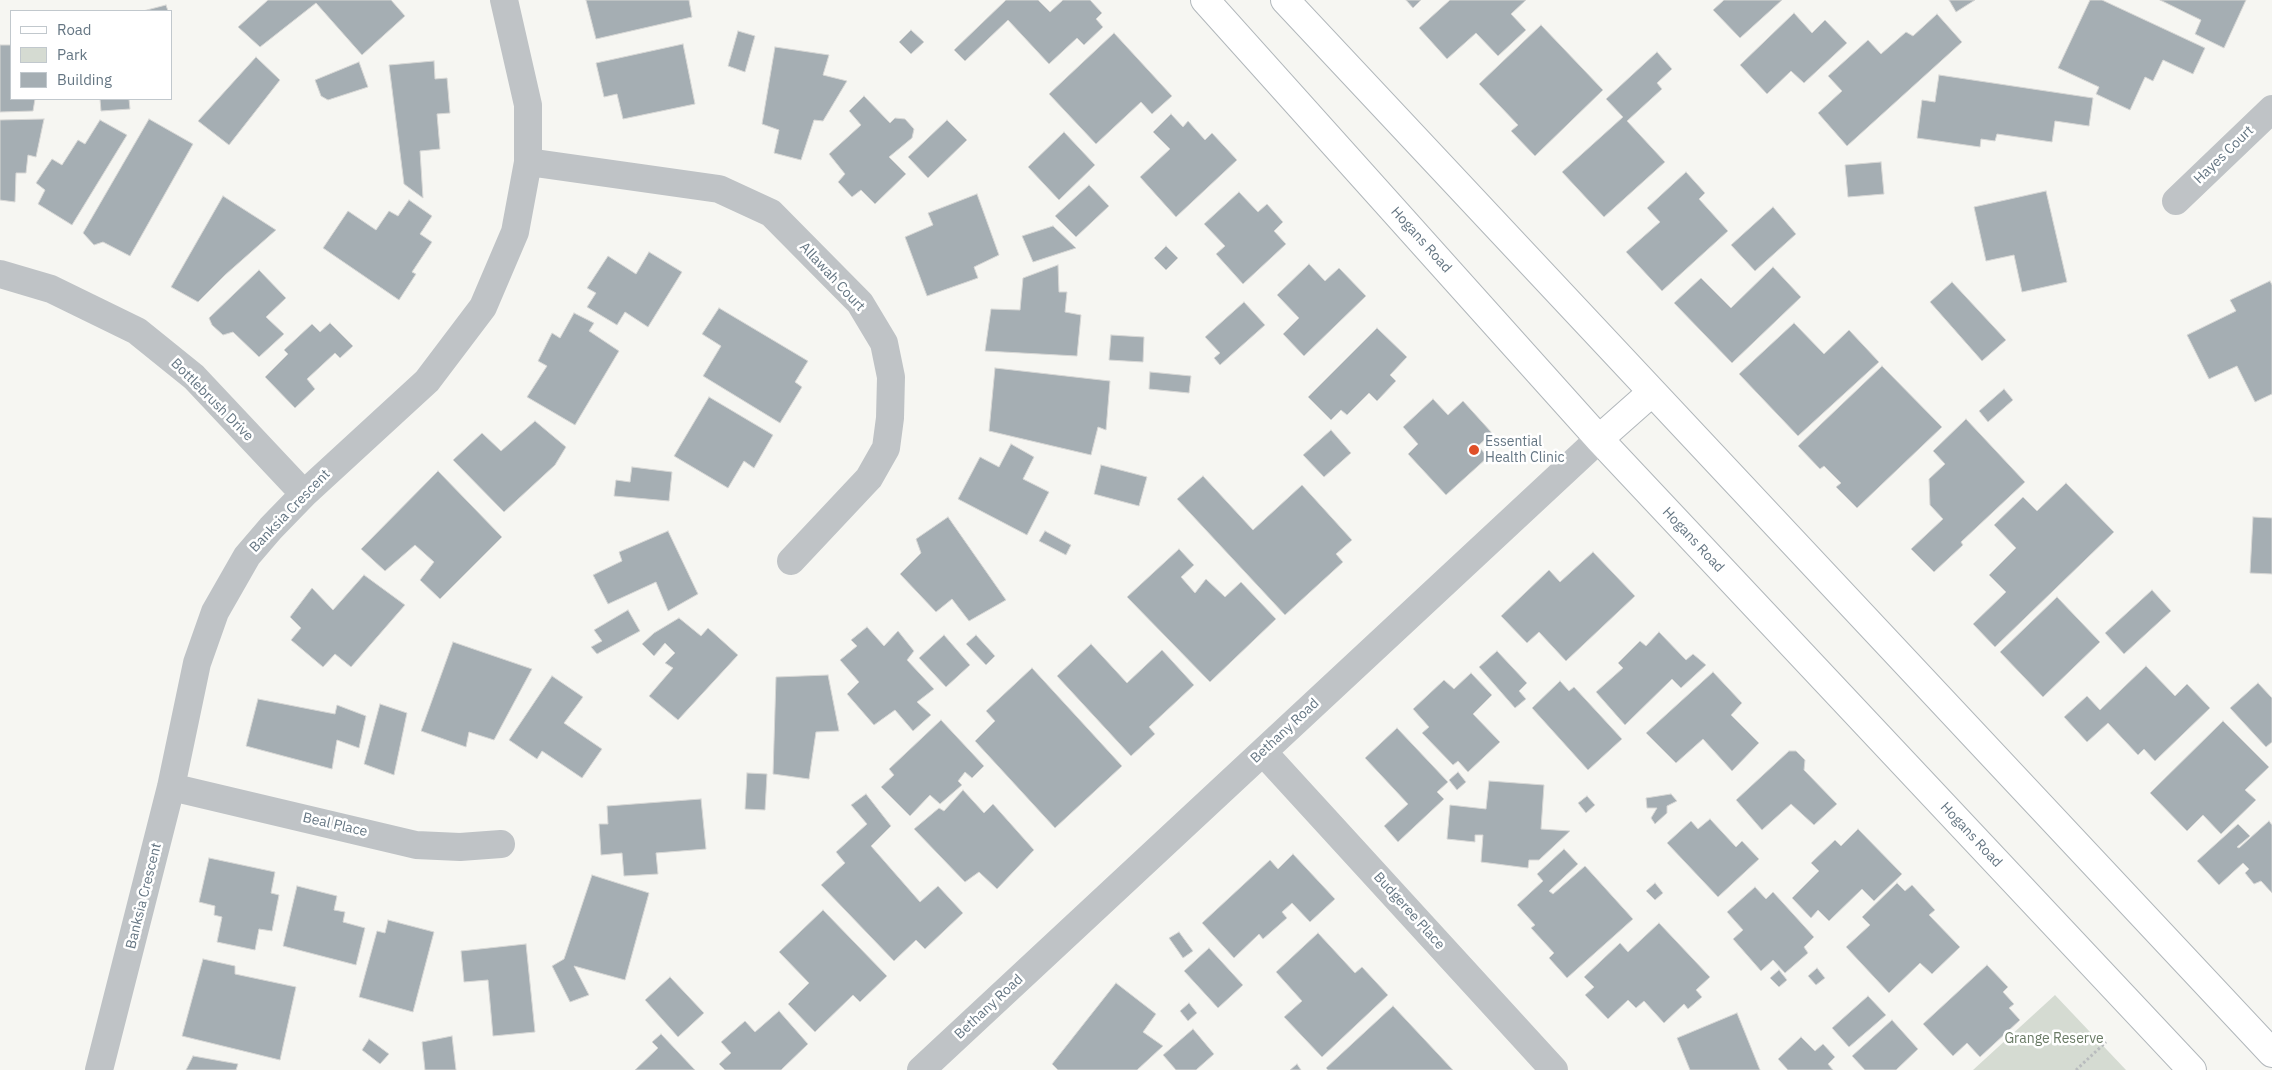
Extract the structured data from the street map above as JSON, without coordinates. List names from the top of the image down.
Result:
{
  "streets": {
    "street": [
      "Hayes Court",
      "Hogans Road",
      "Allawah Court",
      "Bottlebrush Drive",
      "Banksia Crescent",
      "Bethany Road",
      "Beal Place",
      "Budgeree Place"
    ]
  },
  "crossings": [
    ["Hogans Road", "Bethany Road"],
    ["Allawah Court", "Banksia Crescent"],
    ["Bottlebrush Drive", "Banksia Crescent"],
    ["Banksia Crescent", "Beal Place"],
    ["Bethany Road", "Budgeree Place"]
  ],
  "parks": ["Grange Reserve"],
  "places": ["Essential Health Clinic"],
  "legend": ["Road", "Park", "Building"]
}
